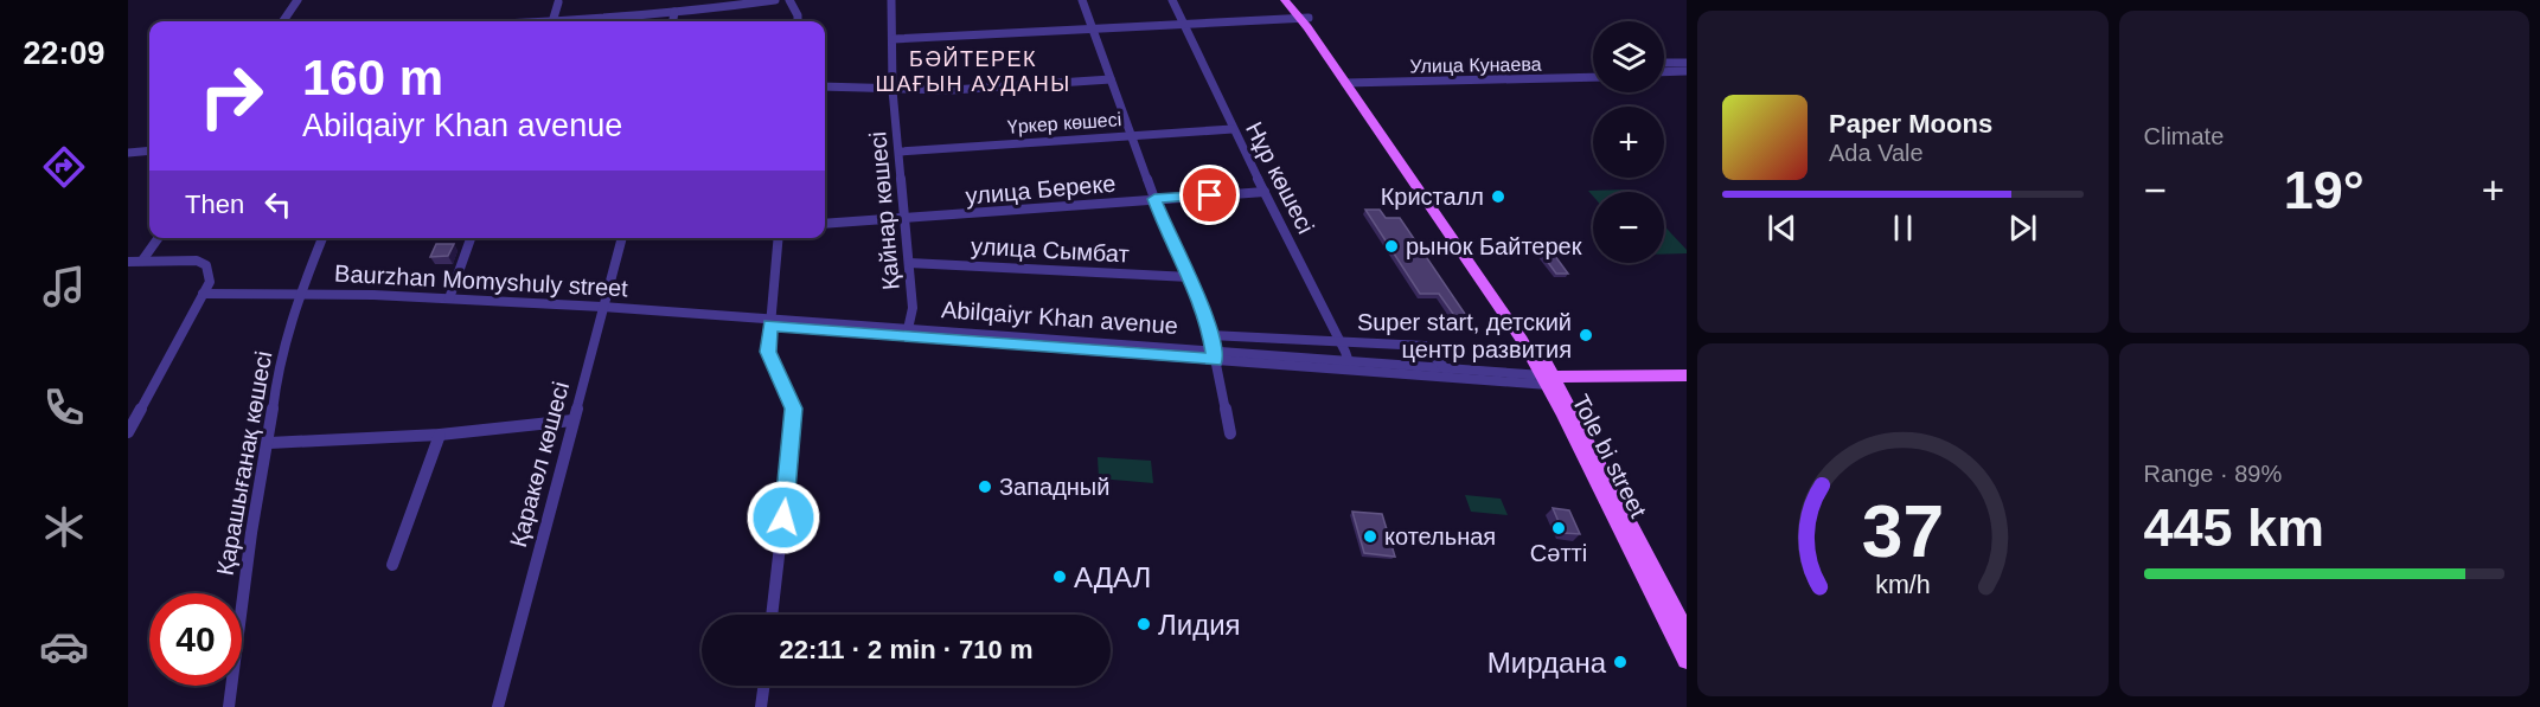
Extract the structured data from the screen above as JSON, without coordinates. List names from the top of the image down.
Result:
{
  "streets": {
    "main road": ["Abilqaiyr Khan avenue", "Tole bi street"],
    "street": [
      "Улица Кунаева",
      "Үркер көшесі",
      "Нұр көшесі",
      "улица Береке",
      "Қайнар көшесі",
      "улица Сымбат",
      "Baurzhan Momyshuly street",
      "Қарашығанақ көшесі",
      "Қаракөл көшесі"
    ]
  },
  "crossings": [
    ["Улица Кунаева", "Tole bi street"],
    ["Үркер көшесі", "Нұр көшесі"],
    ["Үркер көшесі", "Қайнар көшесі"],
    ["Нұр көшесі", "улица Береке"],
    ["Нұр көшесі", "Abilqaiyr Khan avenue"],
    ["улица Береке", "Қайнар көшесі"],
    ["Қайнар көшесі", "улица Сымбат"],
    ["Қайнар көшесі", "Abilqaiyr Khan avenue"],
    ["Baurzhan Momyshuly street", "Abilqaiyr Khan avenue"],
    ["Baurzhan Momyshuly street", "Қарашығанақ көшесі"],
    ["Baurzhan Momyshuly street", "Қаракөл көшесі"],
    ["Abilqaiyr Khan avenue", "Tole bi street"]
  ],
  "districts": ["БӘЙТЕРЕК ШАҒЫН АУДАНЫ"],
  "places": [
    "Кристалл",
    "рынок Байтерек",
    "Super start, детский центр развития",
    "Западный",
    "Cәтті",
    "котельная",
    "АДАЛ",
    "Лидия",
    "Мирдана"
  ],
  "page": {
    "tabs": "22:09",
    "tile": [
      "Climate",
      ["Range · 89%", "445 km"]
    ],
    "map_buttons": ["+", "−"],
    "turn": ["160 m", "Abilqaiyr Khan avenue"],
    "song": ["Paper Moons", "Ada Vale"],
    "heat": ["−", "19°", "+"],
    "then": "Then",
    "limit": "40",
    "trip": "22:11 · 2 min · 710 m",
    "gauge": ["37", "km/h"]
  }
}
